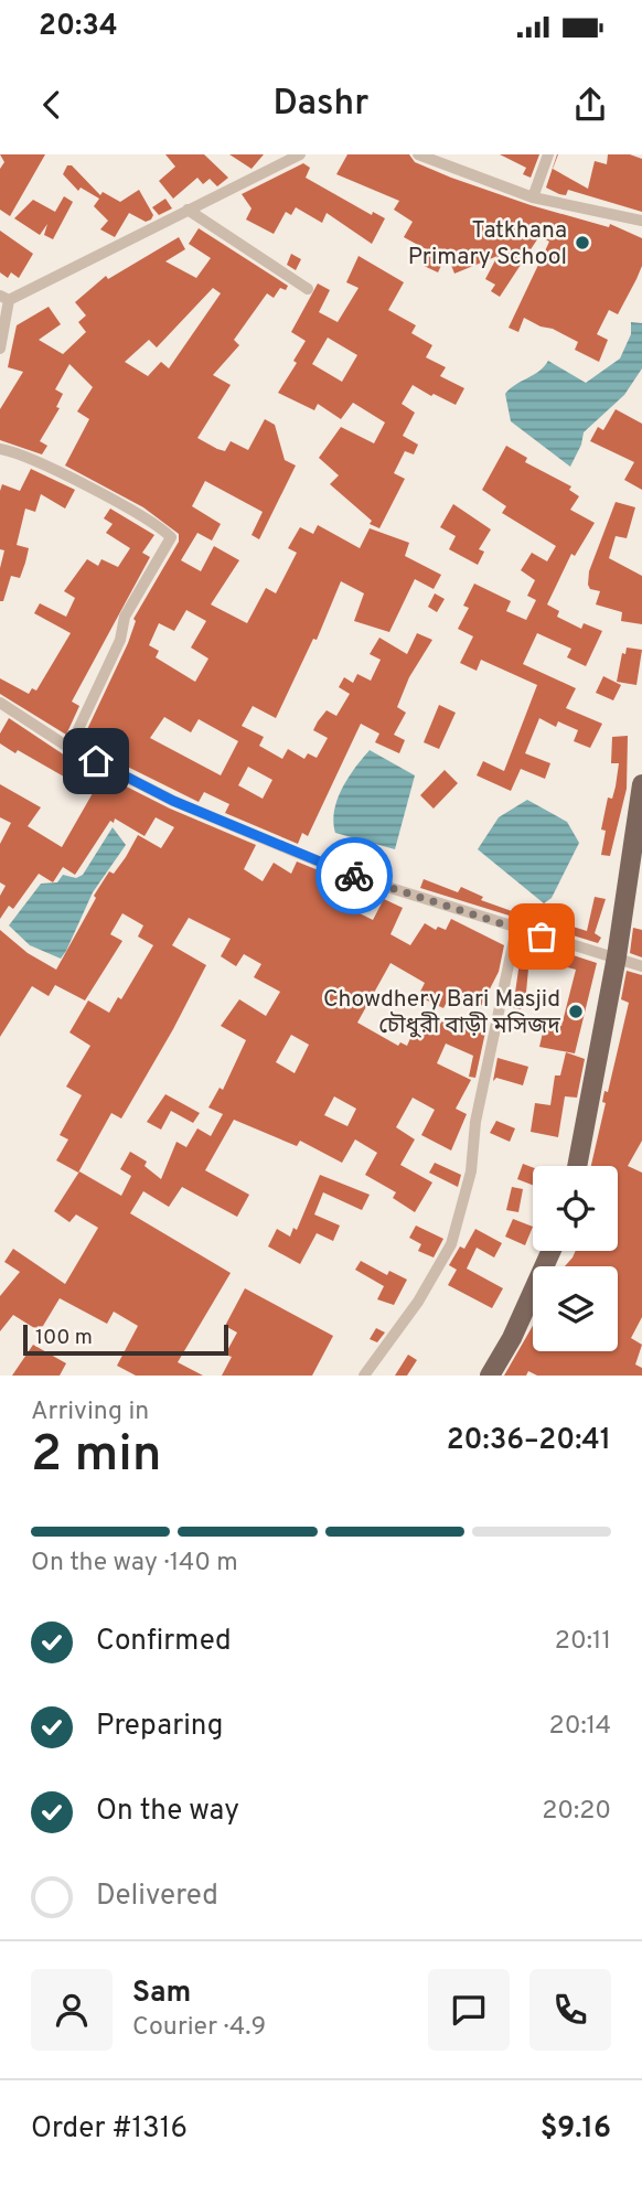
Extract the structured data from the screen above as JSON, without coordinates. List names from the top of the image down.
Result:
{
  "places": ["Tatkhana Primary School", "Chowdhery Bari Masjid চৌধুরী বাড়ী মসিজদ"],
  "scale_bar": "100 m",
  "page": {
    "status": "20:34",
    "header": "Dashr",
    "scale": "100 m",
    "heading": ["2 min", "Arriving in", "20:36–20:41"],
    "panel": [
      "Sam",
      "Courier · 4.9",
      "Order #1316",
      "$9.16"
    ],
    "bar": "On the way · 140 m",
    "list": [
      ["Confirmed", "20:11"],
      ["Preparing", "20:14"],
      ["On the way", "20:20"],
      "Delivered"
    ]
  }
}
